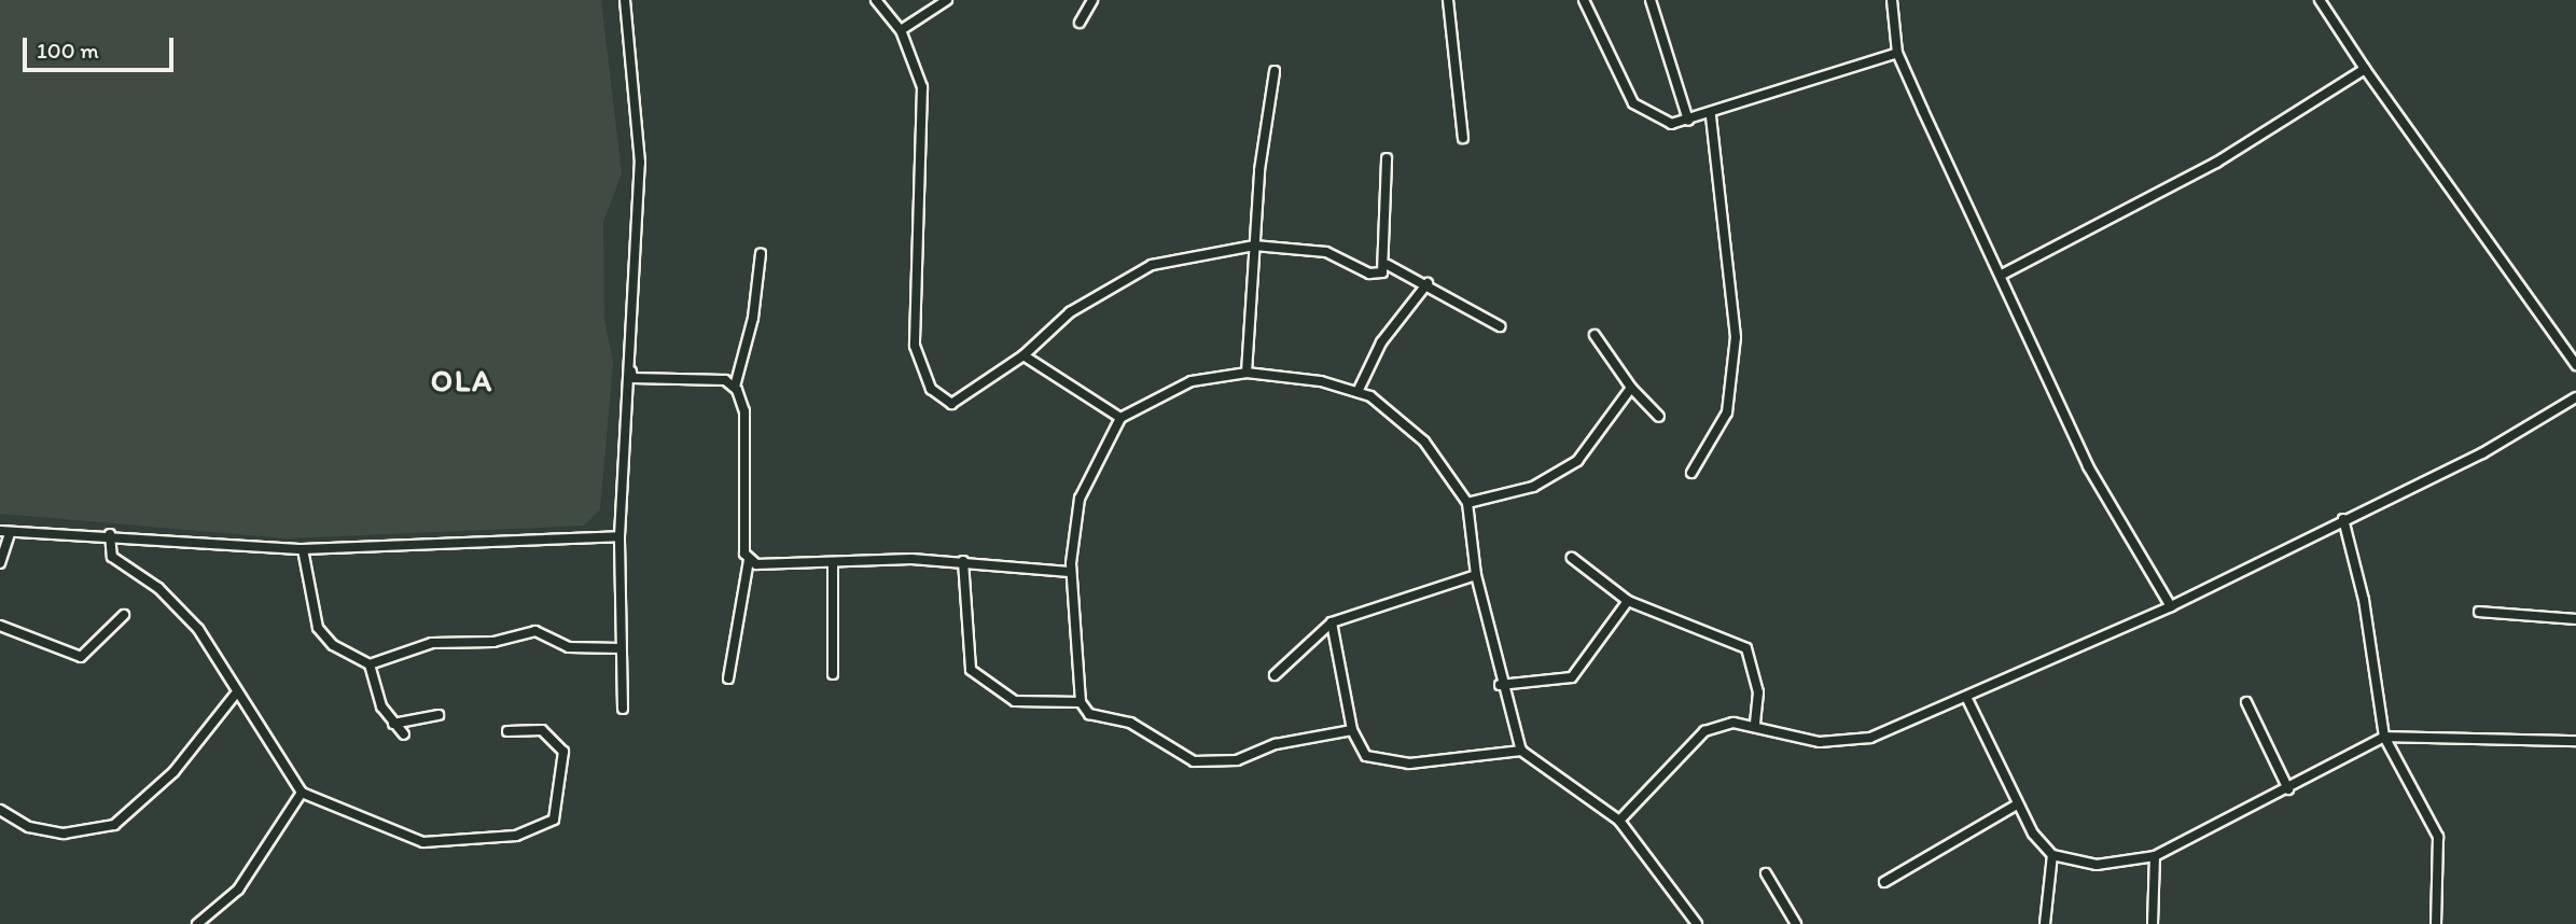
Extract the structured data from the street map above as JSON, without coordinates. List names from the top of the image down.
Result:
{
  "districts": ["OLA"],
  "scale_bar": "100 m"
}
